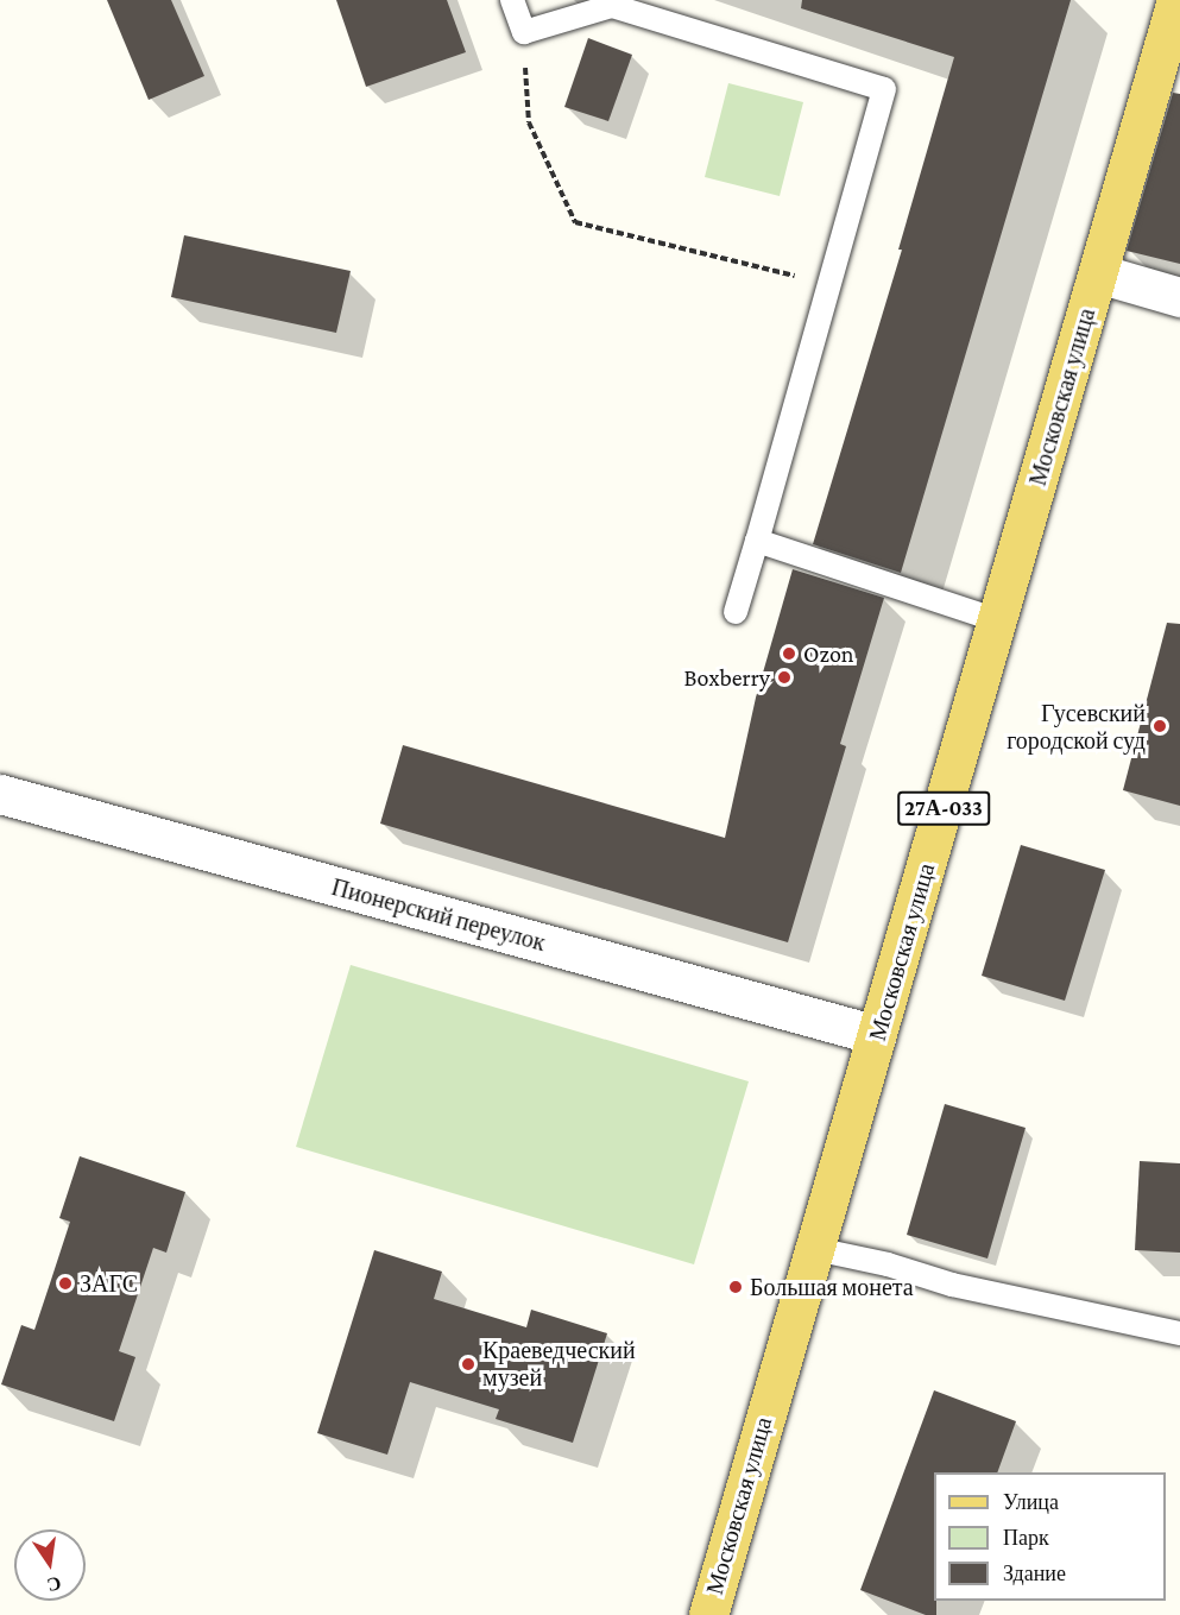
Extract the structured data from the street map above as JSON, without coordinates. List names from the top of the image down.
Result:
{
  "streets": {
    "main road": ["Московская улица", "27А-033"],
    "street": ["Пионерский переулок"]
  },
  "crossings": [
    ["Московская улица", "Пионерский переулок"]
  ],
  "places": [
    "Ozon",
    "Boxberry",
    "Гусевский городской суд",
    "ЗАГС",
    "Большая монета",
    "Краеведческий музей"
  ],
  "legend": ["Улица", "Парк", "Здание"],
  "north": "bottom"
}
